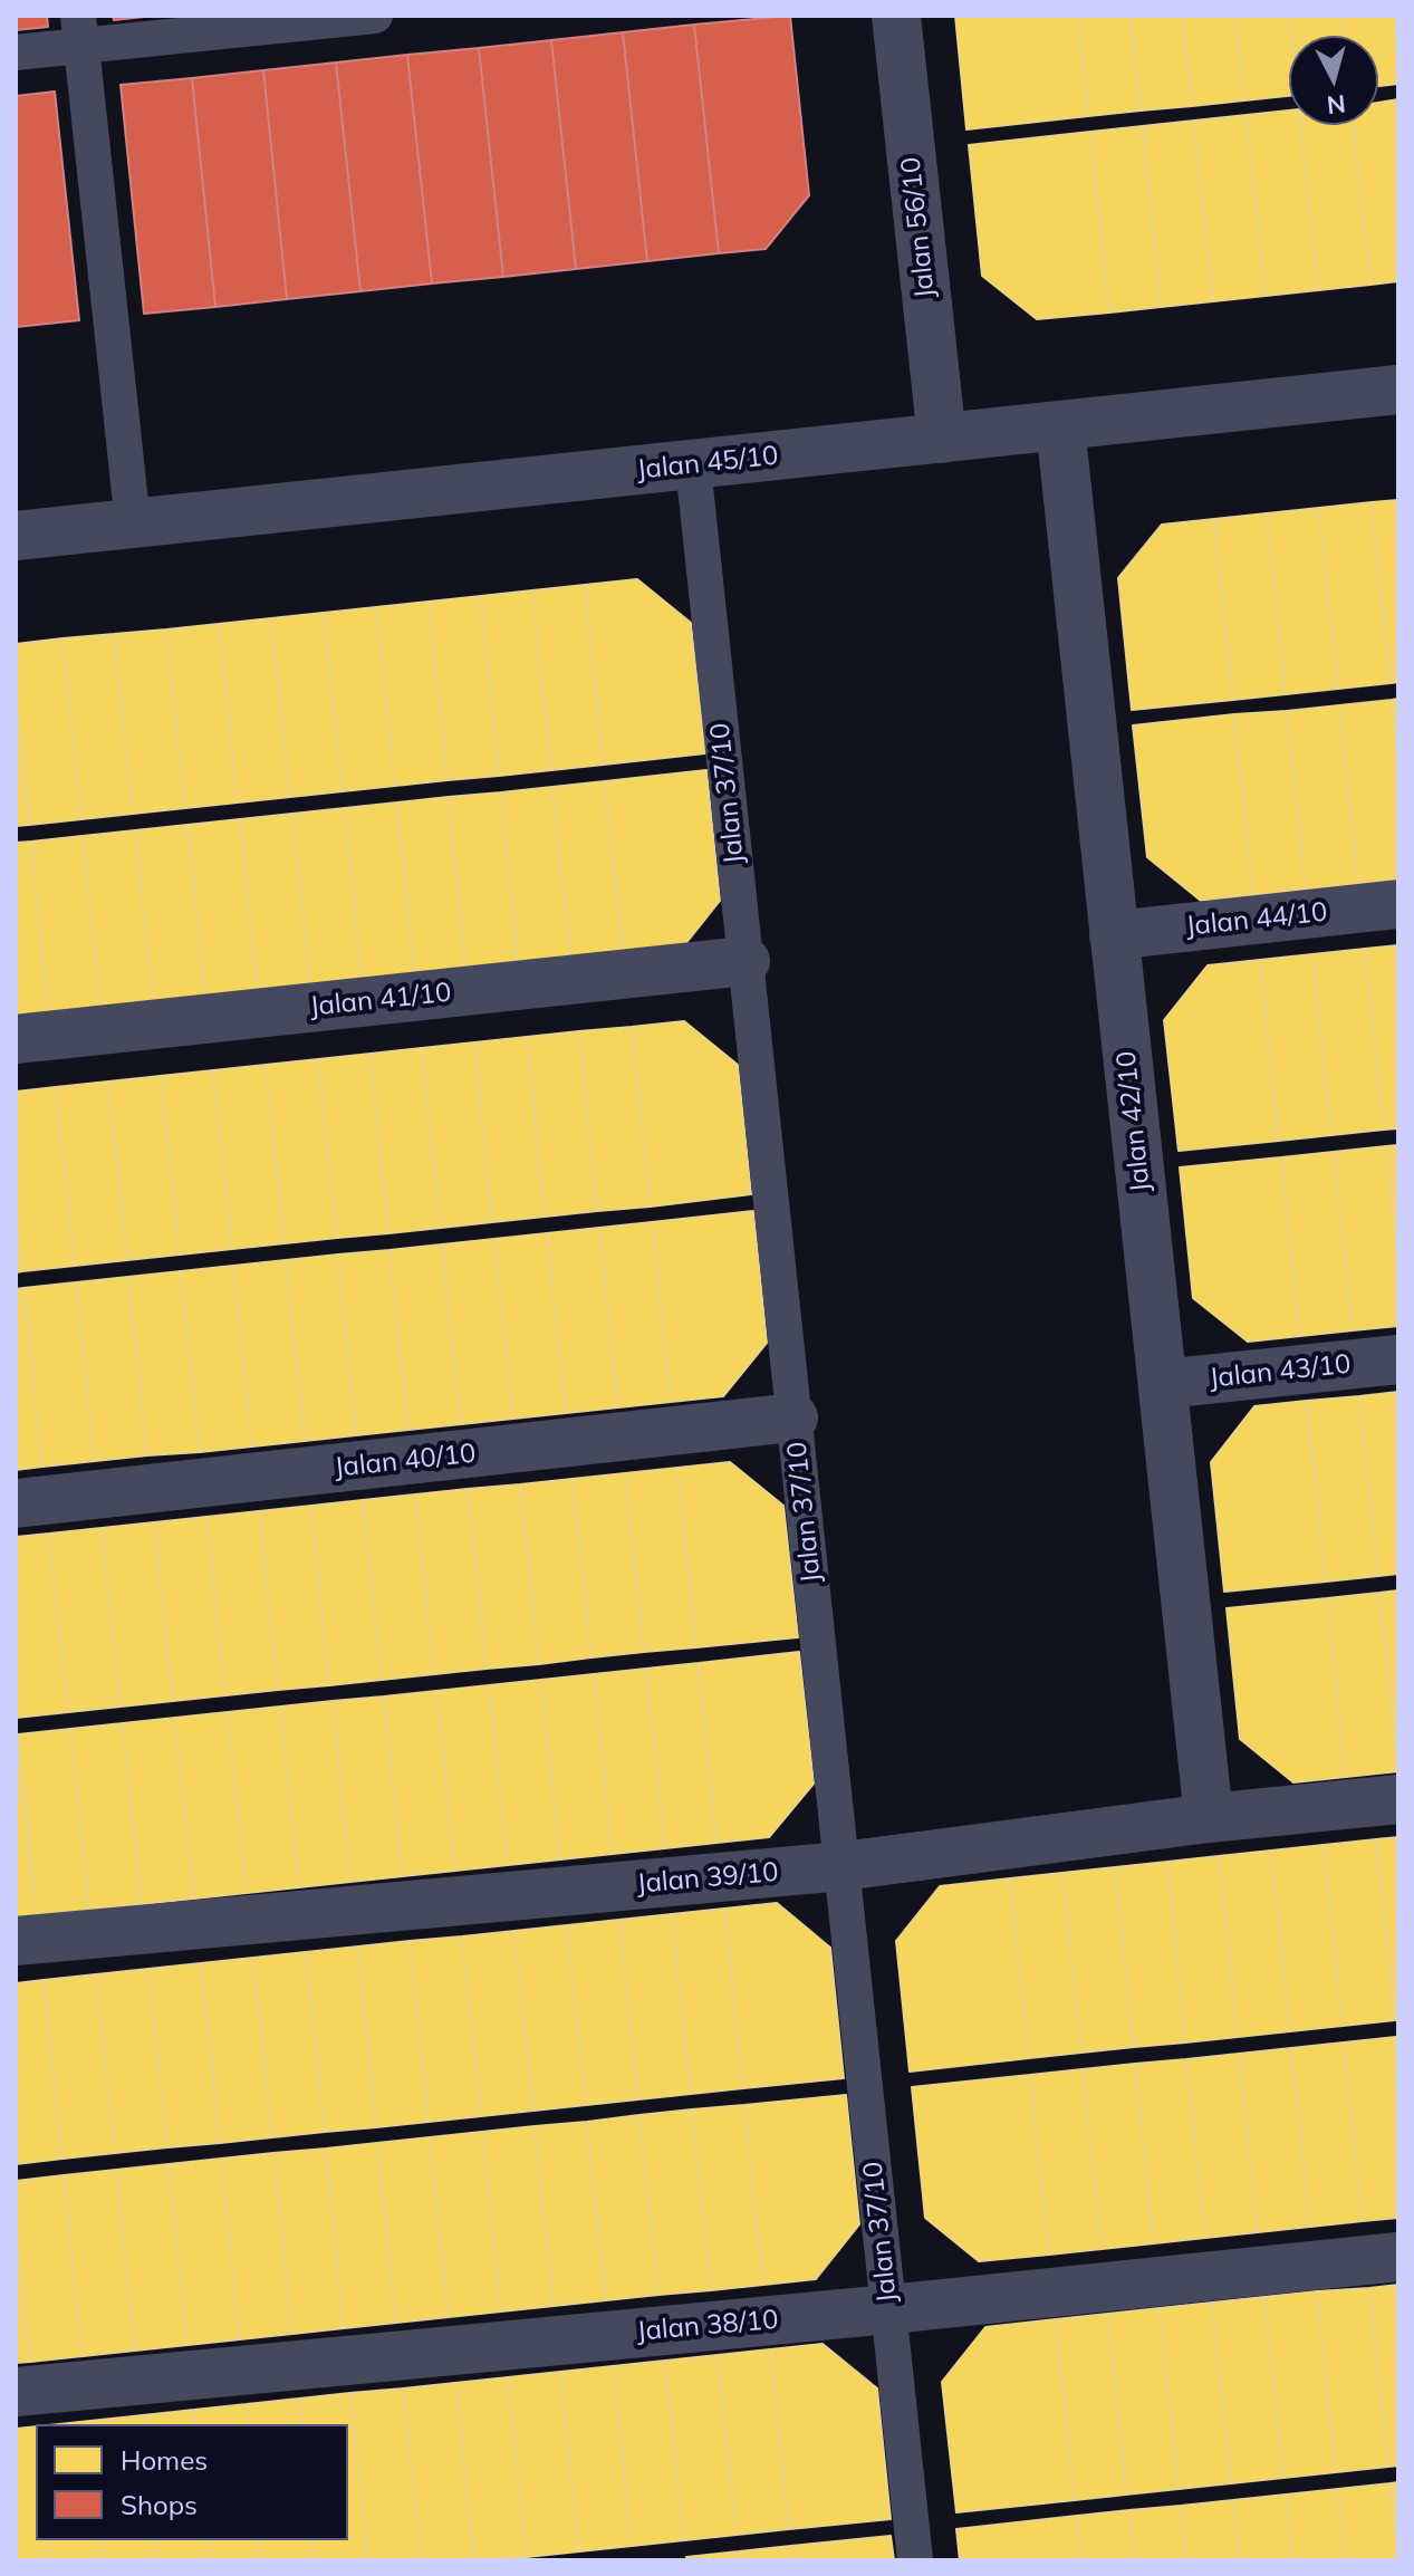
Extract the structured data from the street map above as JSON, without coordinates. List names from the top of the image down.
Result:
{
  "streets": {
    "street": [
      "Jalan 56/10",
      "Jalan 45/10",
      "Jalan 44/10",
      "Jalan 41/10",
      "Jalan 42/10",
      "Jalan 43/10",
      "Jalan 40/10",
      "Jalan 39/10",
      "Jalan 38/10"
    ],
    "lane": ["Jalan 37/10"]
  },
  "crossings": [
    ["Jalan 56/10", "Jalan 45/10"],
    ["Jalan 45/10", "Jalan 37/10"],
    ["Jalan 45/10", "Jalan 42/10"],
    ["Jalan 37/10", "Jalan 41/10"],
    ["Jalan 37/10", "Jalan 40/10"],
    ["Jalan 37/10", "Jalan 39/10"],
    ["Jalan 37/10", "Jalan 38/10"],
    ["Jalan 44/10", "Jalan 42/10"],
    ["Jalan 42/10", "Jalan 43/10"],
    ["Jalan 42/10", "Jalan 39/10"]
  ],
  "legend": ["Homes", "Shops"],
  "north": "bottom"
}
